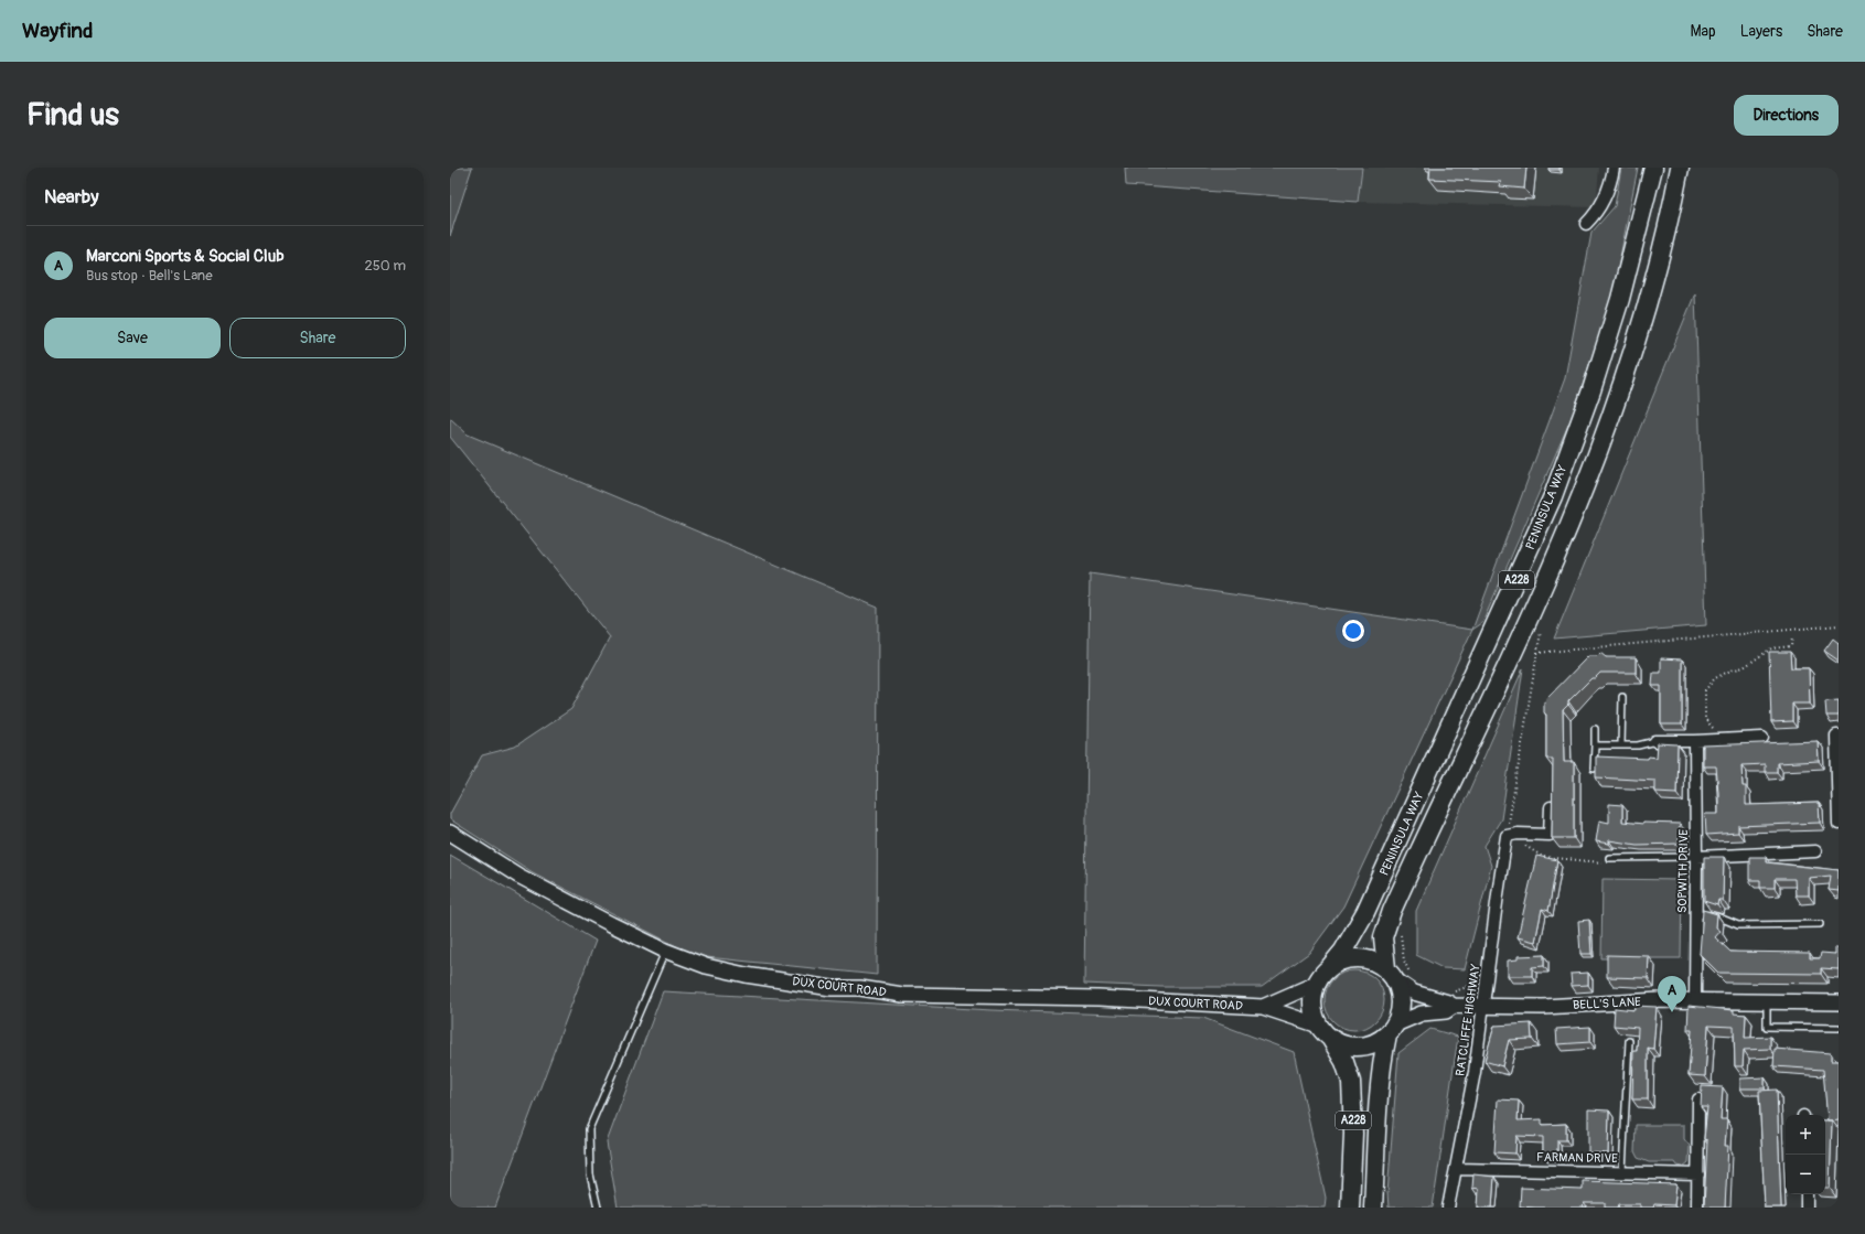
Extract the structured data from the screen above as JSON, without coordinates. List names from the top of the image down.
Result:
{
  "streets": {
    "main road": ["PENINSULA WAY", "A228"],
    "street": [
      "SOPWITH DRIVE",
      "DUX COURT ROAD",
      "BELL'S LANE",
      "RATCLIFFE HIGHWAY",
      "FARMAN DRIVE"
    ]
  },
  "crossings": [
    ["PENINSULA WAY", "A228"],
    ["PENINSULA WAY", "DUX COURT ROAD"],
    ["PENINSULA WAY", "BELL'S LANE"],
    ["A228", "DUX COURT ROAD"],
    ["A228", "BELL'S LANE"],
    ["SOPWITH DRIVE", "BELL'S LANE"],
    ["DUX COURT ROAD", "BELL'S LANE"],
    ["BELL'S LANE", "RATCLIFFE HIGHWAY"],
    ["RATCLIFFE HIGHWAY", "FARMAN DRIVE"]
  ],
  "page": {
    "header": "Wayfind",
    "nav": ["Map", "Layers", "Share"],
    "buttons": [
      "Directions",
      ["Save", "Share"]
    ],
    "title": "Find us",
    "heading": "Nearby",
    "list": [
      {
        "mark": "A",
        "name": "Marconi Sports & Social Club",
        "note": "Bus stop · Bell's Lane",
        "value": "250 m"
      }
    ],
    "pins": "A",
    "map_buttons": ["+", "−"]
  }
}
